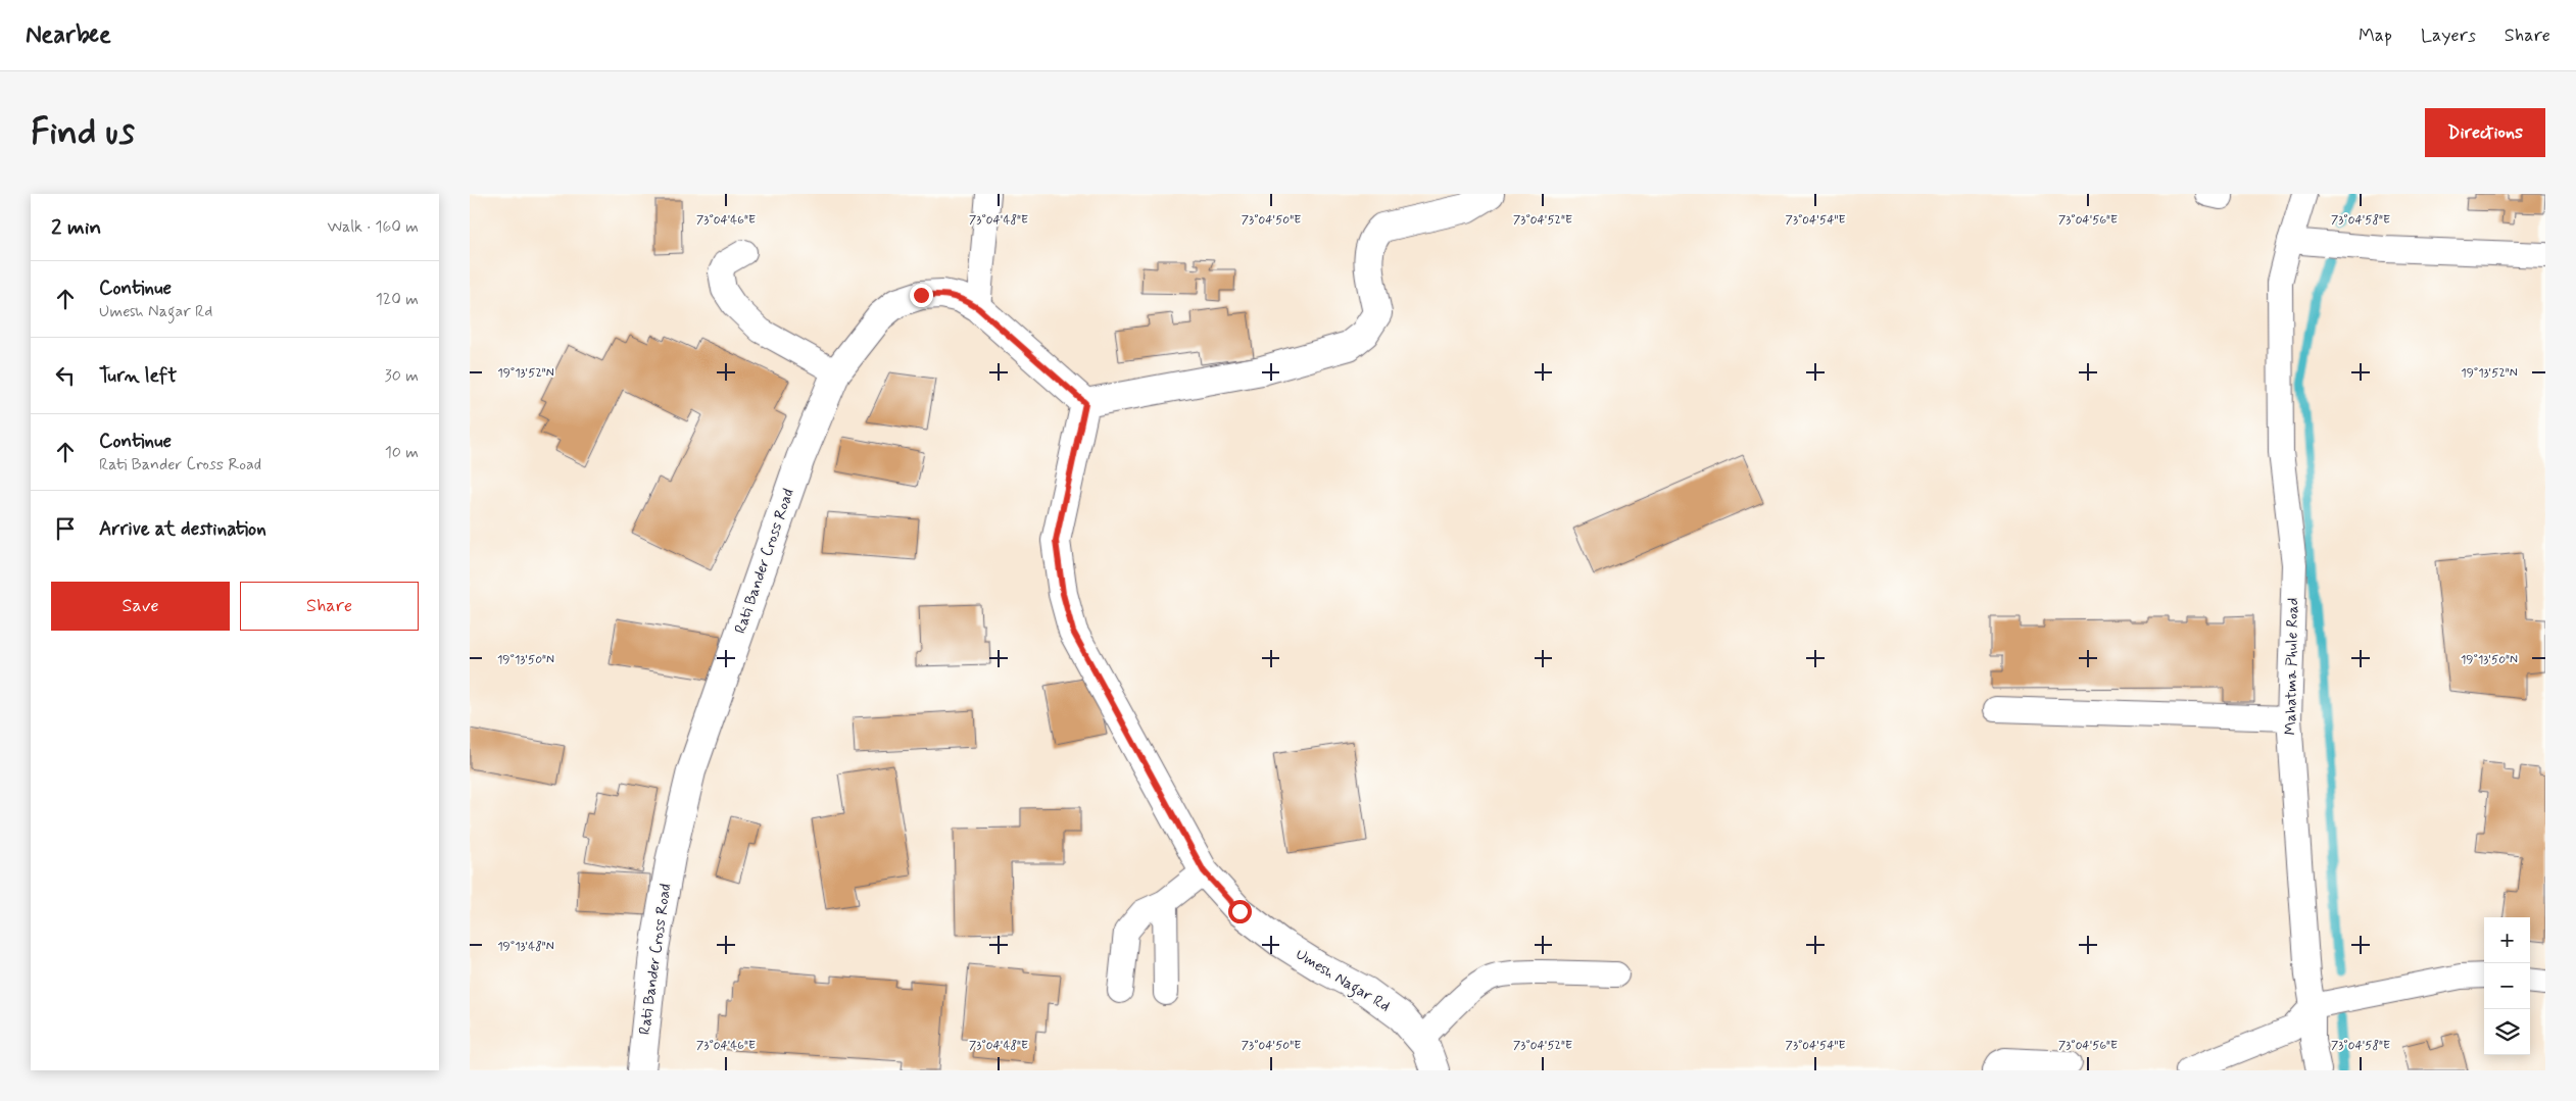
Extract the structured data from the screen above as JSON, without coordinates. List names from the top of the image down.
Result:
{
  "streets": {
    "street": ["Rati Bander Cross Road", "Mahatma Phule Road", "Umesh Nagar Rd"]
  },
  "crossings": [
    ["Rati Bander Cross Road", "Umesh Nagar Rd"]
  ],
  "page": {
    "header": "Nearbee",
    "nav": ["Map", "Layers", "Share"],
    "buttons": [
      "Directions",
      ["Save", "Share"]
    ],
    "title": "Find us",
    "heading": ["2 min", "Walk · 160 m"],
    "list": [
      ["Continue", "Umesh Nagar Rd", "120 m"],
      ["Turn left", "30 m"],
      ["Continue", "Rati Bander Cross Road", "10 m"],
      "Arrive at destination"
    ],
    "map_buttons": ["+", "−"]
  },
  "coordinates": [
    "73°04'46\"E",
    "73°04'48\"E",
    "73°04'50\"E",
    "73°04'52\"E",
    "73°04'54\"E",
    "73°04'56\"E",
    "73°04'58\"E",
    "19°13'52\"N",
    "19°13'50\"N",
    "19°13'48\"N"
  ]
}
